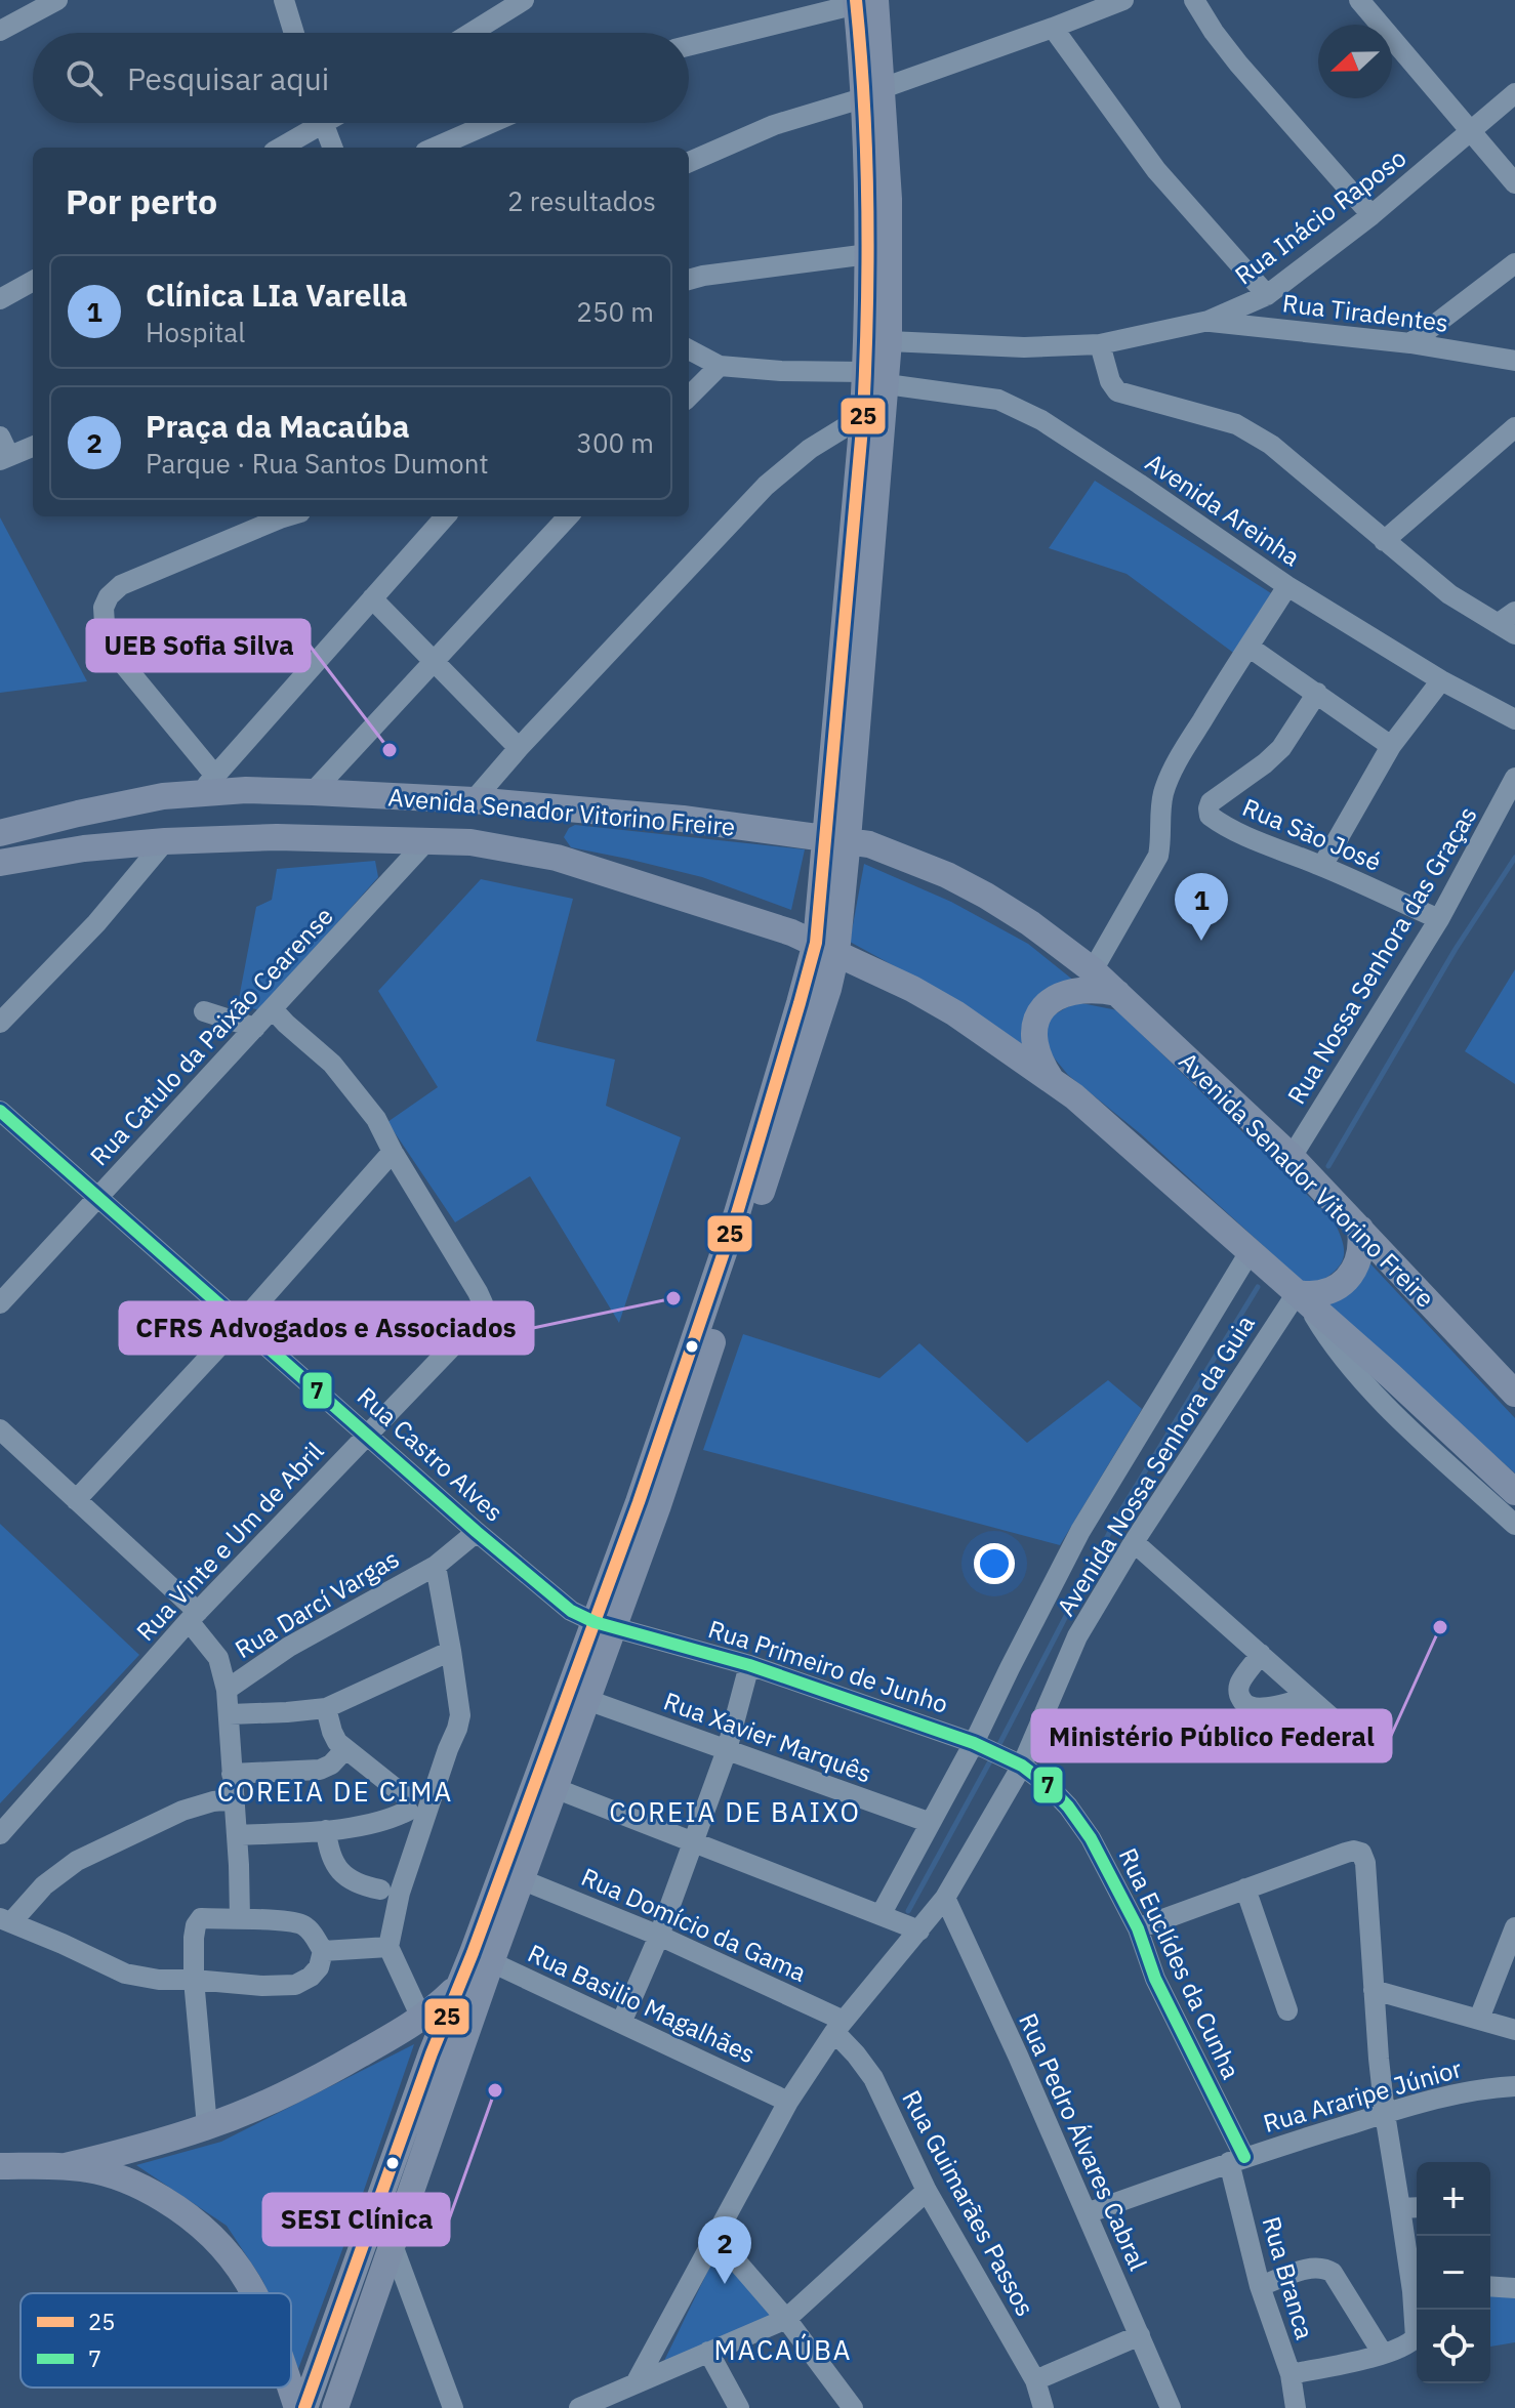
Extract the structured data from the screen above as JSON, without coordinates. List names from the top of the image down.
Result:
{
  "streets": {
    "main road": ["Avenida Senador Vitorino Freire"],
    "street": [
      "Rua Inácio Raposo",
      "Rua Tiradentes",
      "Avenida Areinha",
      "Rua São José",
      "Rua Nossa Senhora das Graças",
      "Rua Catulo da Paixão Cearense",
      "Rua Castro Alves",
      "Avenida Nossa Senhora da Guia",
      "Rua Vinte e Um de Abril",
      "Rua Darcí Vargas",
      "Rua Primeiro de Junho",
      "Rua Xavier Marquês",
      "Rua Domício da Gama",
      "Rua Euclídes da Cunha",
      "Rua Basilio Magalhães",
      "Rua Araripe Júnior",
      "Rua Pedro Álvares Cabral",
      "Rua Guimarães Passos",
      "Rua Branca"
    ]
  },
  "crossings": [
    ["Rua Inácio Raposo", "Rua Tiradentes"],
    ["Avenida Senador Vitorino Freire", "Rua Nossa Senhora das Graças"],
    ["Avenida Senador Vitorino Freire", "Rua Catulo da Paixão Cearense"],
    ["Avenida Senador Vitorino Freire", "Avenida Nossa Senhora da Guia"],
    ["Rua São José", "Rua Nossa Senhora das Graças"],
    ["Rua Catulo da Paixão Cearense", "Rua Castro Alves"],
    ["Rua Catulo da Paixão Cearense", "Rua Vinte e Um de Abril"],
    ["Rua Castro Alves", "Rua Vinte e Um de Abril"],
    ["Rua Castro Alves", "Rua Darcí Vargas"],
    ["Rua Castro Alves", "Rua Primeiro de Junho"],
    ["Avenida Nossa Senhora da Guia", "Rua Primeiro de Junho"],
    ["Avenida Nossa Senhora da Guia", "Rua Xavier Marquês"],
    ["Avenida Nossa Senhora da Guia", "Rua Domício da Gama"],
    ["Avenida Nossa Senhora da Guia", "Rua Euclídes da Cunha"],
    ["Avenida Nossa Senhora da Guia", "Rua Basilio Magalhães"],
    ["Avenida Nossa Senhora da Guia", "Rua Pedro Álvares Cabral"],
    ["Avenida Nossa Senhora da Guia", "Rua Guimarães Passos"],
    ["Rua Primeiro de Junho", "Rua Euclídes da Cunha"],
    ["Rua Domício da Gama", "Rua Guimarães Passos"],
    ["Rua Euclídes da Cunha", "Rua Araripe Júnior"],
    ["Rua Euclídes da Cunha", "Rua Branca"],
    ["Rua Araripe Júnior", "Rua Pedro Álvares Cabral"],
    ["Rua Araripe Júnior", "Rua Branca"]
  ],
  "districts": ["COREIA DE CIMA", "COREIA DE BAIXO", "MACAÚBA"],
  "places": [
    "UEB Sofia Silva",
    "CFRS Advogados e Associados",
    "Ministério Público Federal",
    "SESI Clínica"
  ],
  "lines": ["transit line 25", "transit line 7"],
  "legend": ["25", "7"],
  "north": "left",
  "page": {
    "search": "Pesquisar aqui",
    "heading": ["Por perto", "2 resultados"],
    "list": [
      {
        "mark": "1",
        "name": "Clínica LIa Varella",
        "note": "Hospital",
        "value": "250 m"
      },
      {
        "mark": "2",
        "name": "Praça da Macaúba",
        "note": "Parque · Rua Santos Dumont",
        "value": "300 m"
      }
    ],
    "pins": ["1", "2"],
    "map_buttons": ["+", "−"]
  }
}
